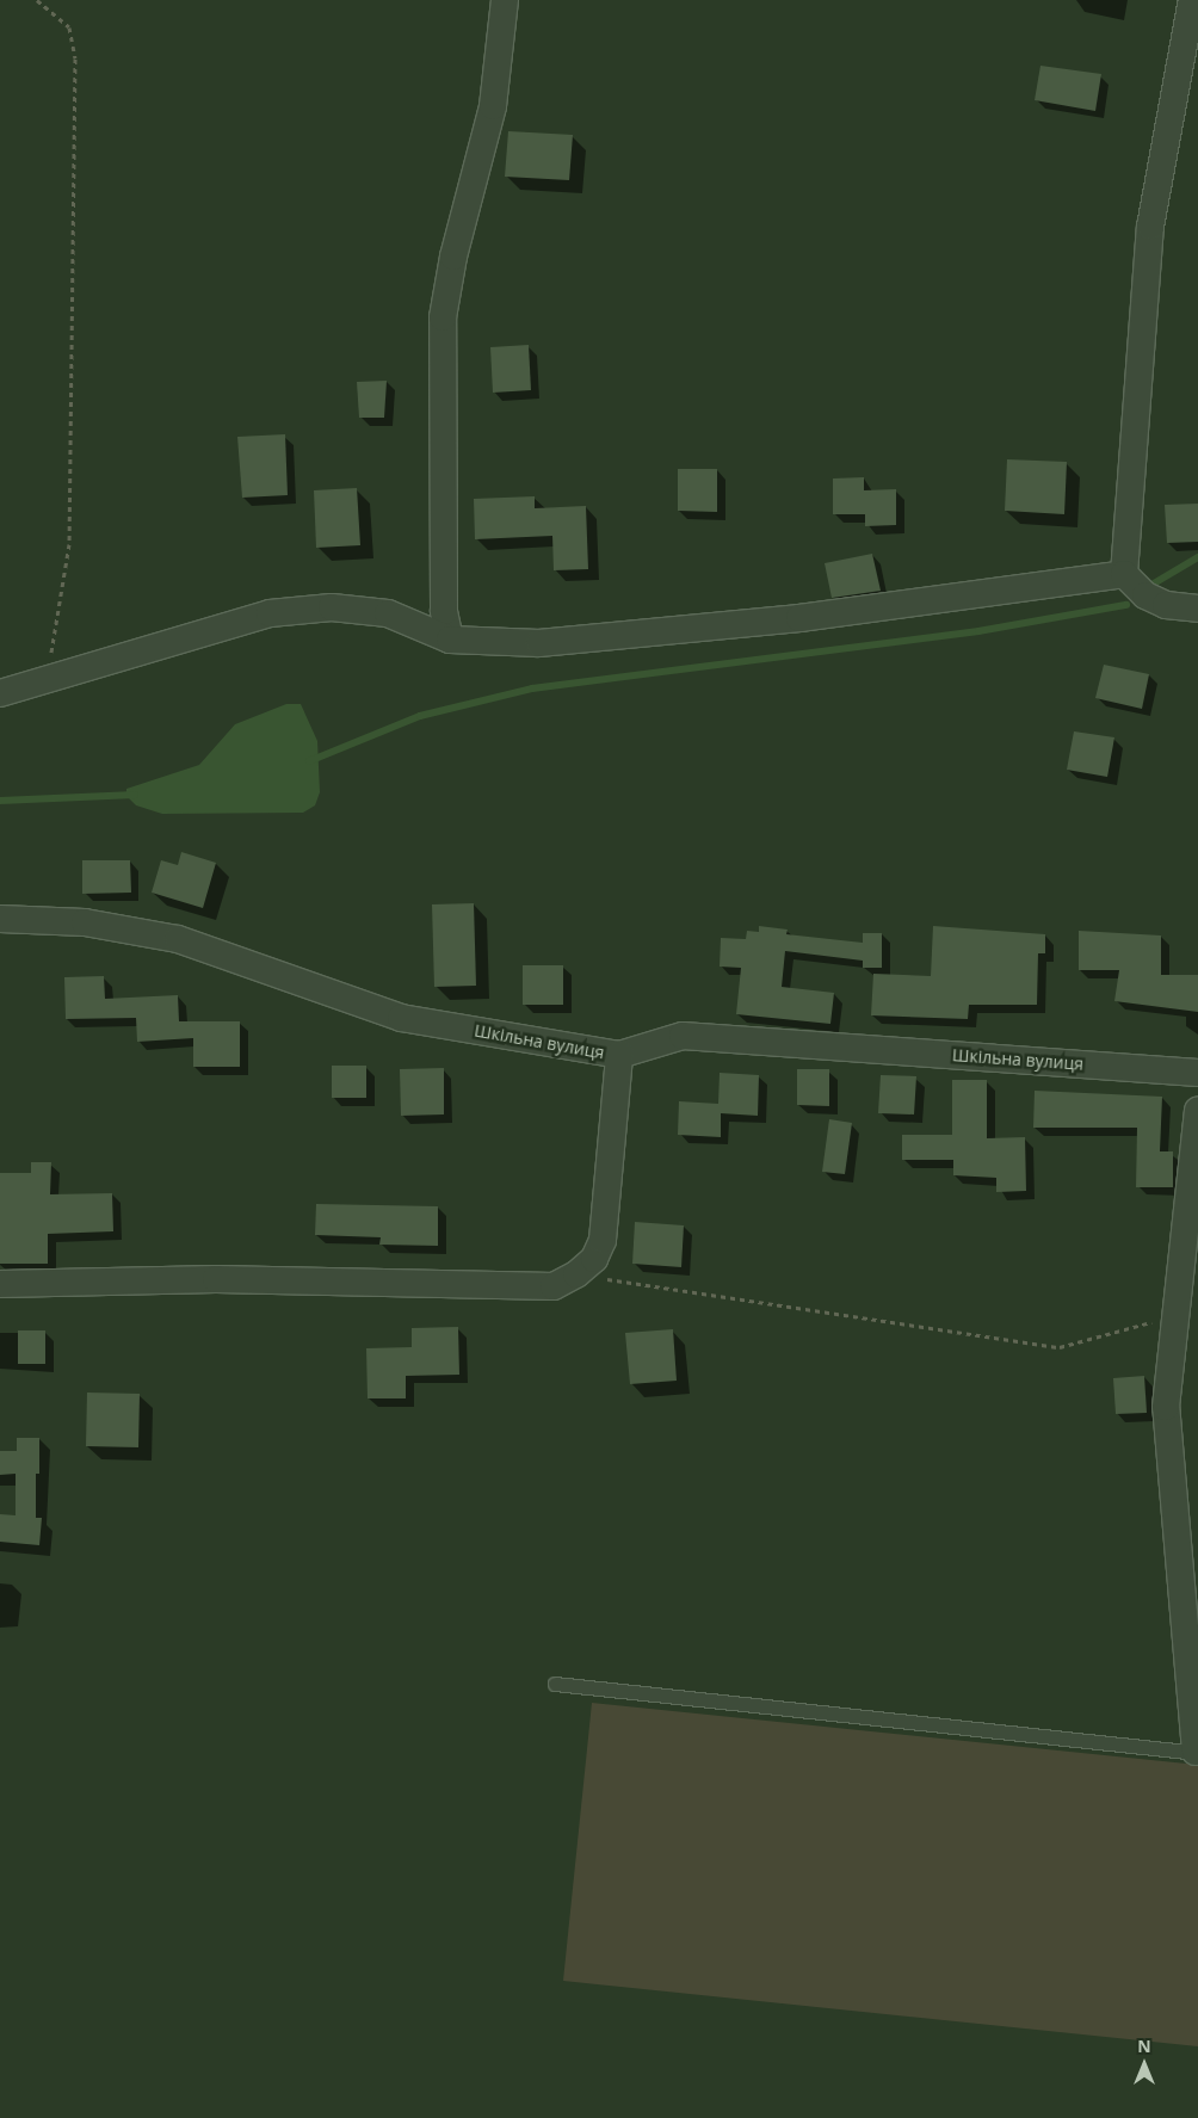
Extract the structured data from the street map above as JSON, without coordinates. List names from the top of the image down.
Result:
{
  "streets": {
    "street": ["Шкільна вулиця"]
  },
  "north": "top"
}
